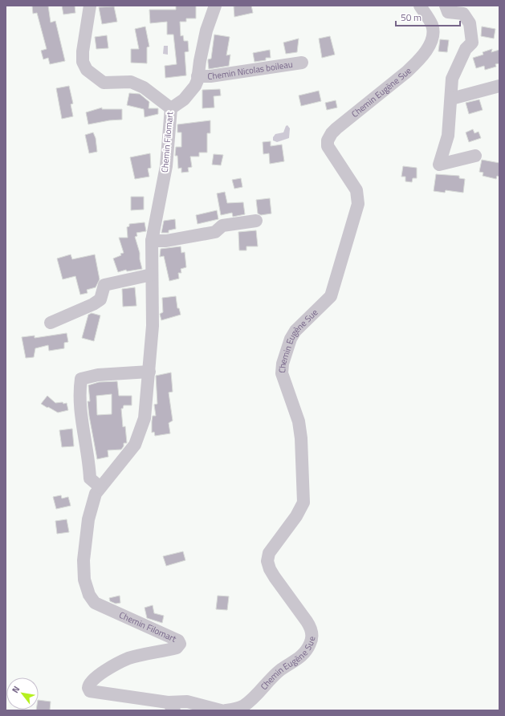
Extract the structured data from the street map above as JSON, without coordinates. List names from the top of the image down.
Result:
{
  "streets": {
    "street": ["Chemin Nicolas boileau", "Chemin Eugène Sue", "Chemin Filomart"]
  },
  "crossings": [
    ["Chemin Nicolas boileau", "Chemin Filomart"]
  ],
  "scale_bar": "50 m",
  "north": "top left"
}
